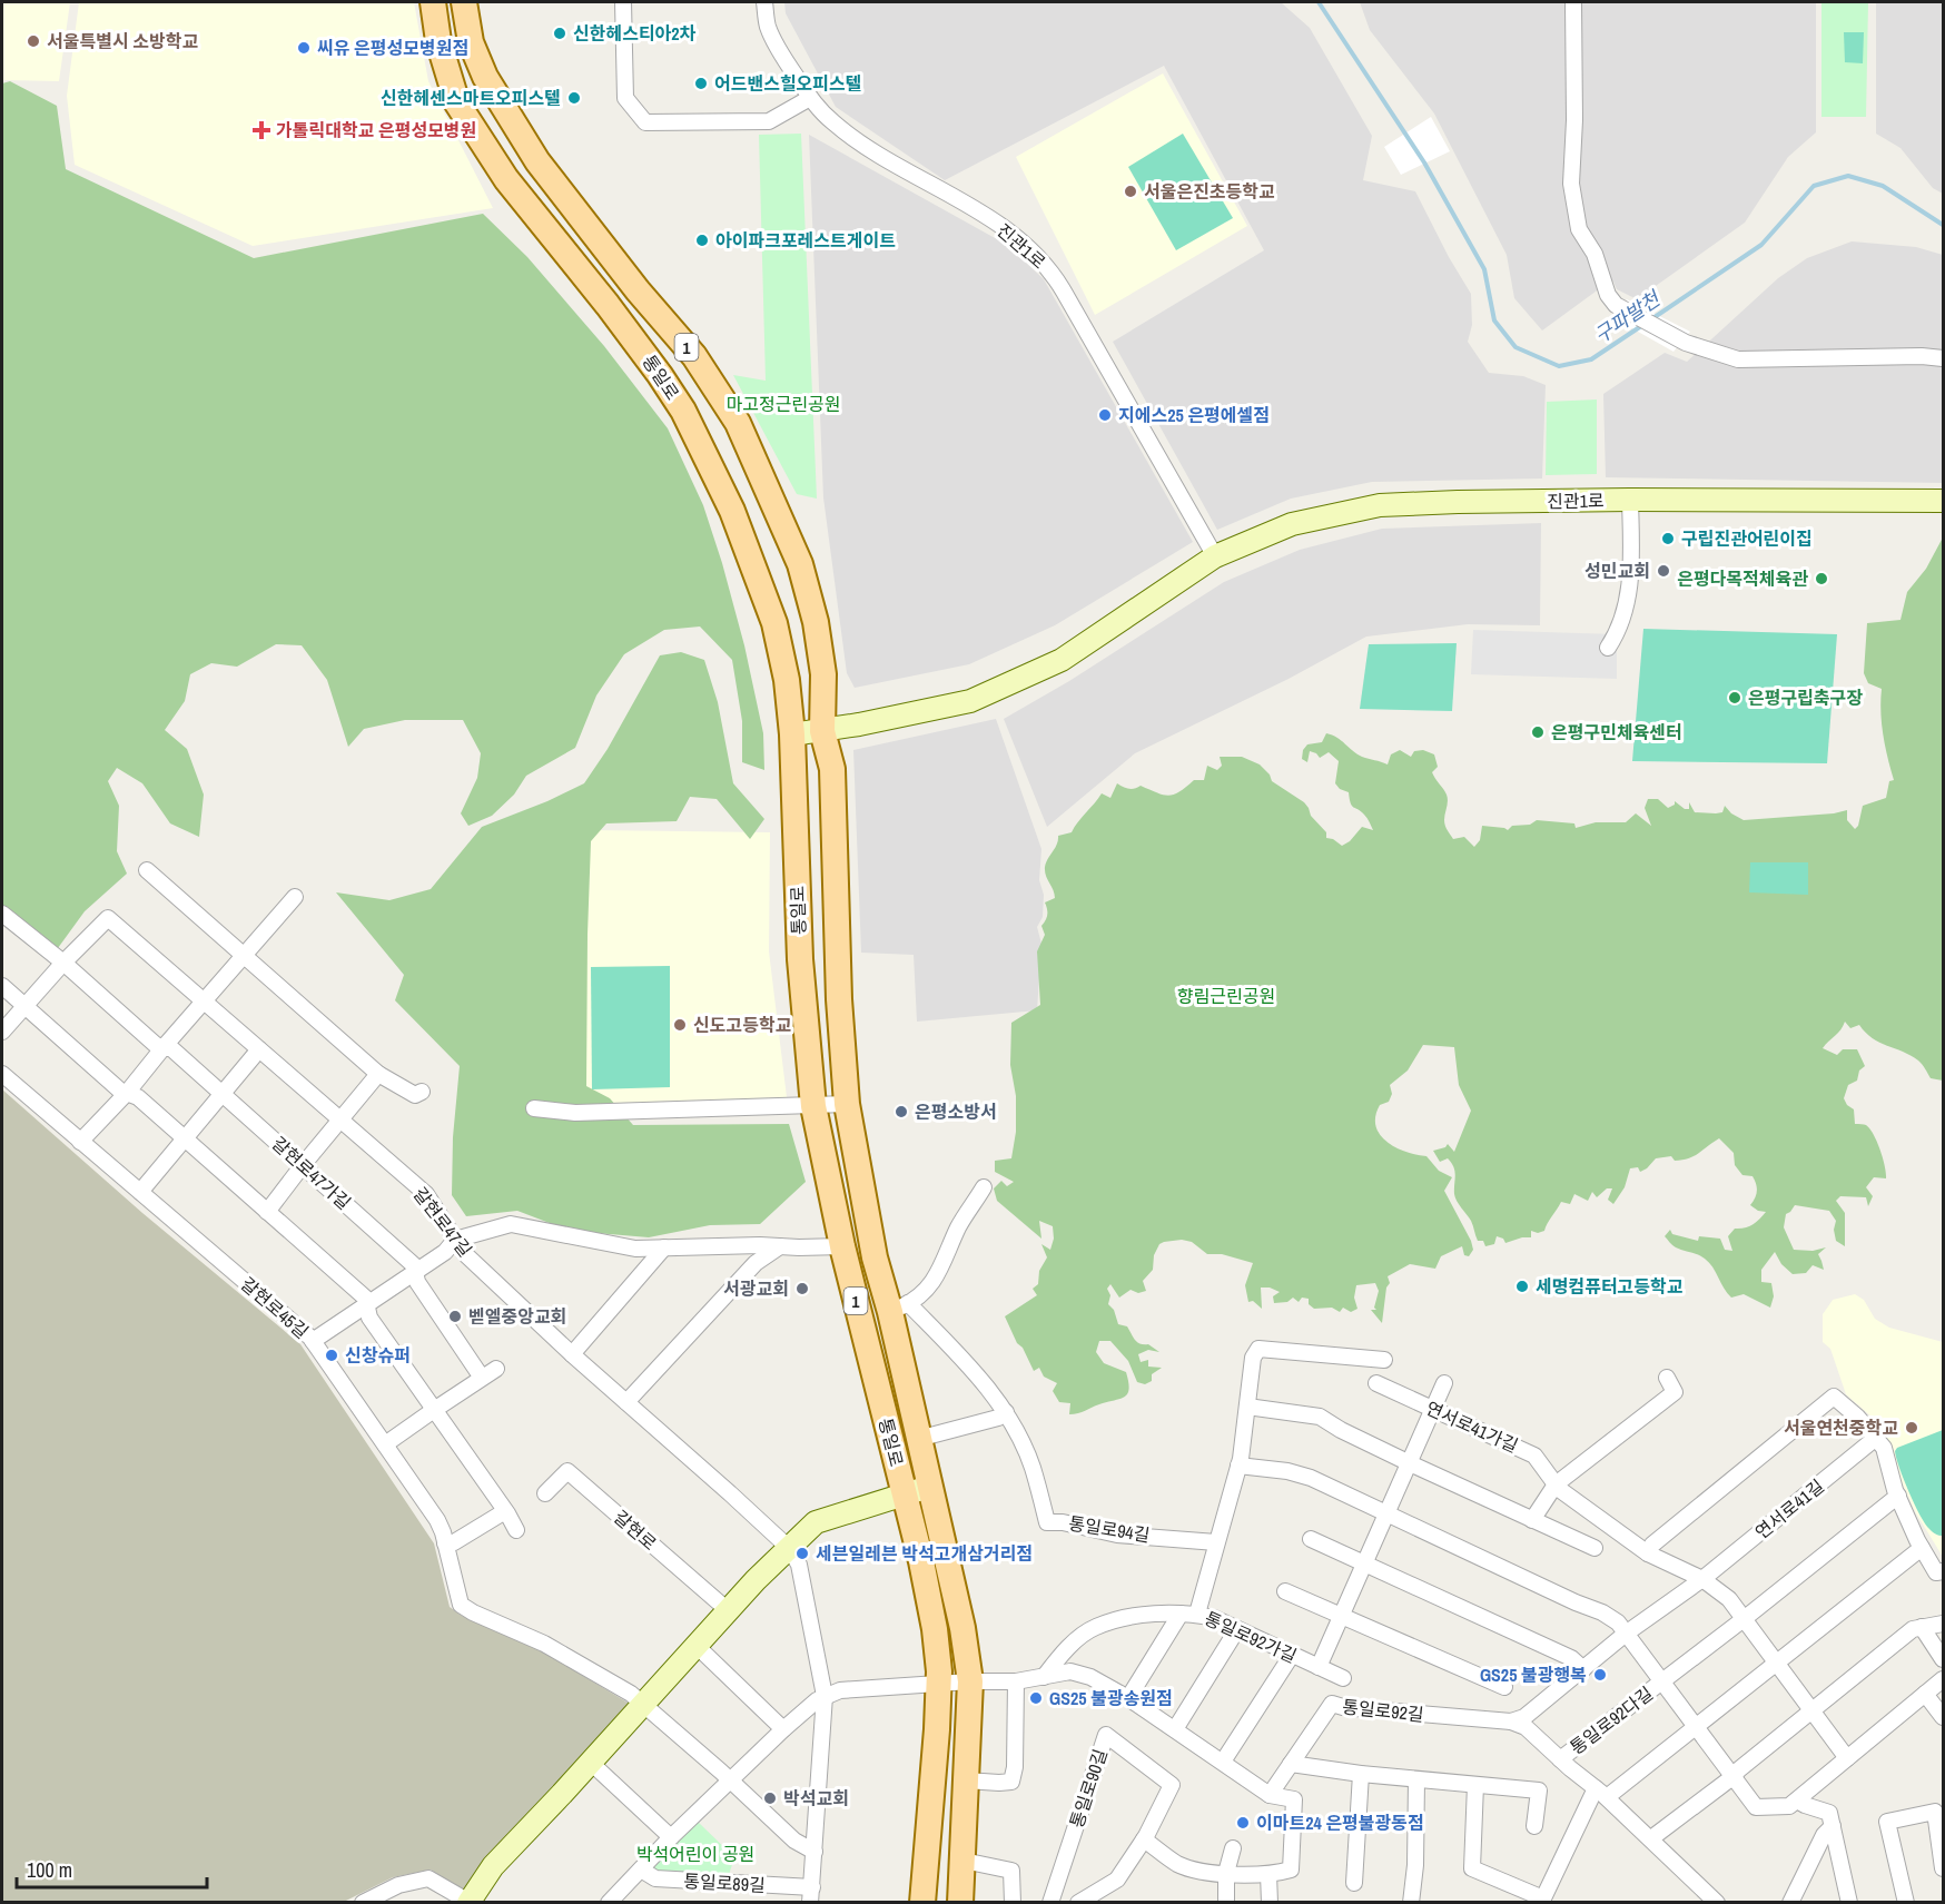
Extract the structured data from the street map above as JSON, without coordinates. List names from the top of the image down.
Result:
{
  "streets": {
    "main road": ["진관1로", "1", "통일로"],
    "street": [
      "갈현로47가길",
      "갈현로47길",
      "갈현로45길",
      "연서로41가길",
      "연서로41길",
      "통일로94길",
      "갈현로",
      "통일로92가길",
      "통일로92길",
      "통일로92다길",
      "통일로90길",
      "통일로89길"
    ]
  },
  "crossings": [
    ["진관1로", "통일로"],
    ["통일로", "통일로94길"],
    ["갈현로47가길", "갈현로47길"],
    ["연서로41가길", "연서로41길"],
    ["연서로41가길", "통일로92가길"],
    ["통일로92길", "통일로92다길"]
  ],
  "water": ["구파발천"],
  "parks": ["마고정근린공원", "향림근린공원", "박석어린이 공원"],
  "places": {
    "other": [
      "신한헤스티아2차",
      "서울특별시 소방학교",
      "씨유 은평성모병원점",
      "어드밴스힐오피스텔",
      "신한헤센스마트오피스텔",
      "서울은진초등학교",
      "아이파크포레스트게이트",
      "지에스25 은평에셀점",
      "구립진관어린이집",
      "성민교회",
      "은평다목적체육관",
      "은평구립축구장",
      "은평구민체육센터",
      "신도고등학교",
      "은평소방서",
      "세명컴퓨터고등학교",
      "서광교회",
      "벧엘중앙교회",
      "신창슈퍼",
      "서울연천중학교",
      "세븐일레븐 박석고개삼거리점",
      "GS25 불광행복",
      "GS25 불광송원점",
      "박석교회",
      "이마트24 은평불광동점"
    ],
    "health": ["가톨릭대학교 은평성모병원"]
  },
  "scale_bar": "100 m"
}
